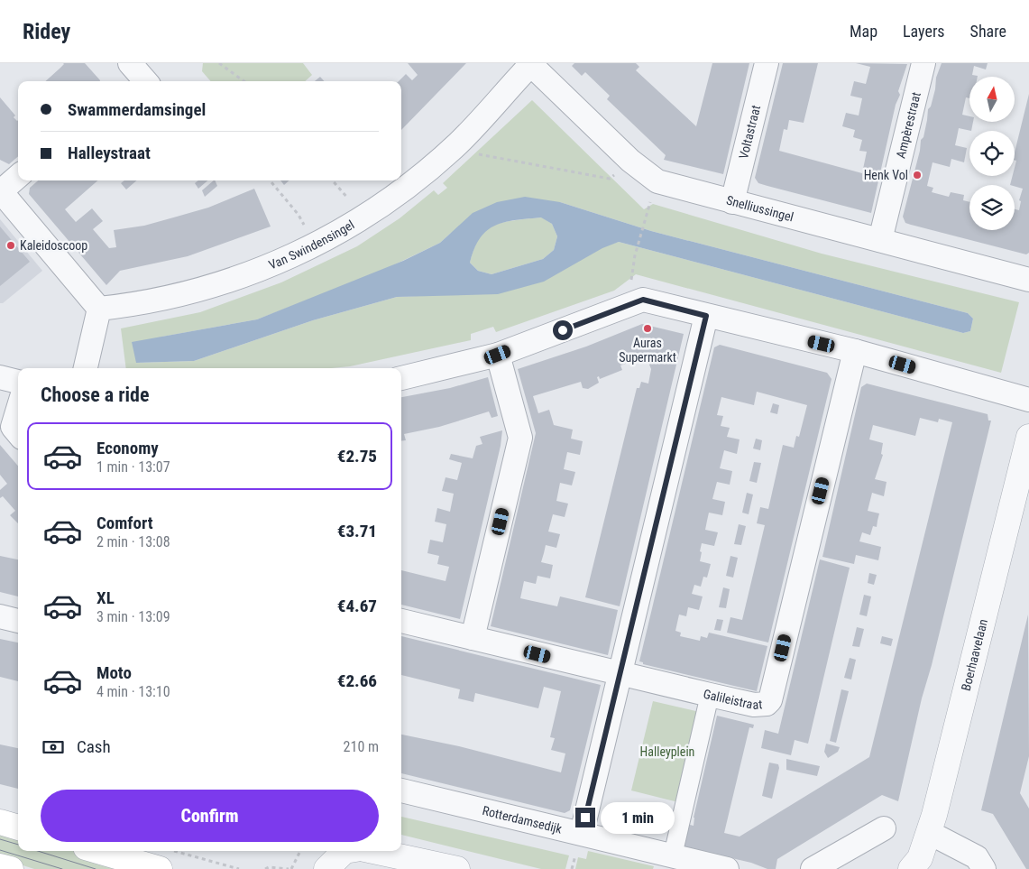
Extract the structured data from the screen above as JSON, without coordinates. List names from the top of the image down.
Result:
{
  "streets": {
    "street": [
      "Ampèrestraat",
      "Voltastraat",
      "Snelliussingel",
      "Van Swindensingel",
      "Boerhaavelaan",
      "Galileistraat",
      "Rotterdamsedijk"
    ]
  },
  "crossings": [
    ["Ampèrestraat", "Snelliussingel"],
    ["Voltastraat", "Snelliussingel"],
    ["Snelliussingel", "Van Swindensingel"]
  ],
  "parks": ["Halleyplein"],
  "places": ["Henk Vol", "Kaleidoscoop", "Auras Supermarkt"],
  "north": "top",
  "page": {
    "header": "Ridey",
    "nav": ["Map", "Layers", "Share"],
    "banner": ["Swammerdamsingel", "Halleystraat"],
    "heading": "Choose a ride",
    "list": [
      {
        "name": "Economy",
        "note": "1 min · 13:07",
        "value": "€2.75"
      },
      {
        "name": "Comfort",
        "note": "2 min · 13:08",
        "value": "€3.71"
      },
      {
        "name": "XL",
        "note": "3 min · 13:09",
        "value": "€4.67"
      },
      {
        "name": "Moto",
        "note": "4 min · 13:10",
        "value": "€2.66"
      }
    ],
    "pay": ["Cash", "210 m"],
    "buttons": "Confirm",
    "bubble": "1 min"
  }
}
